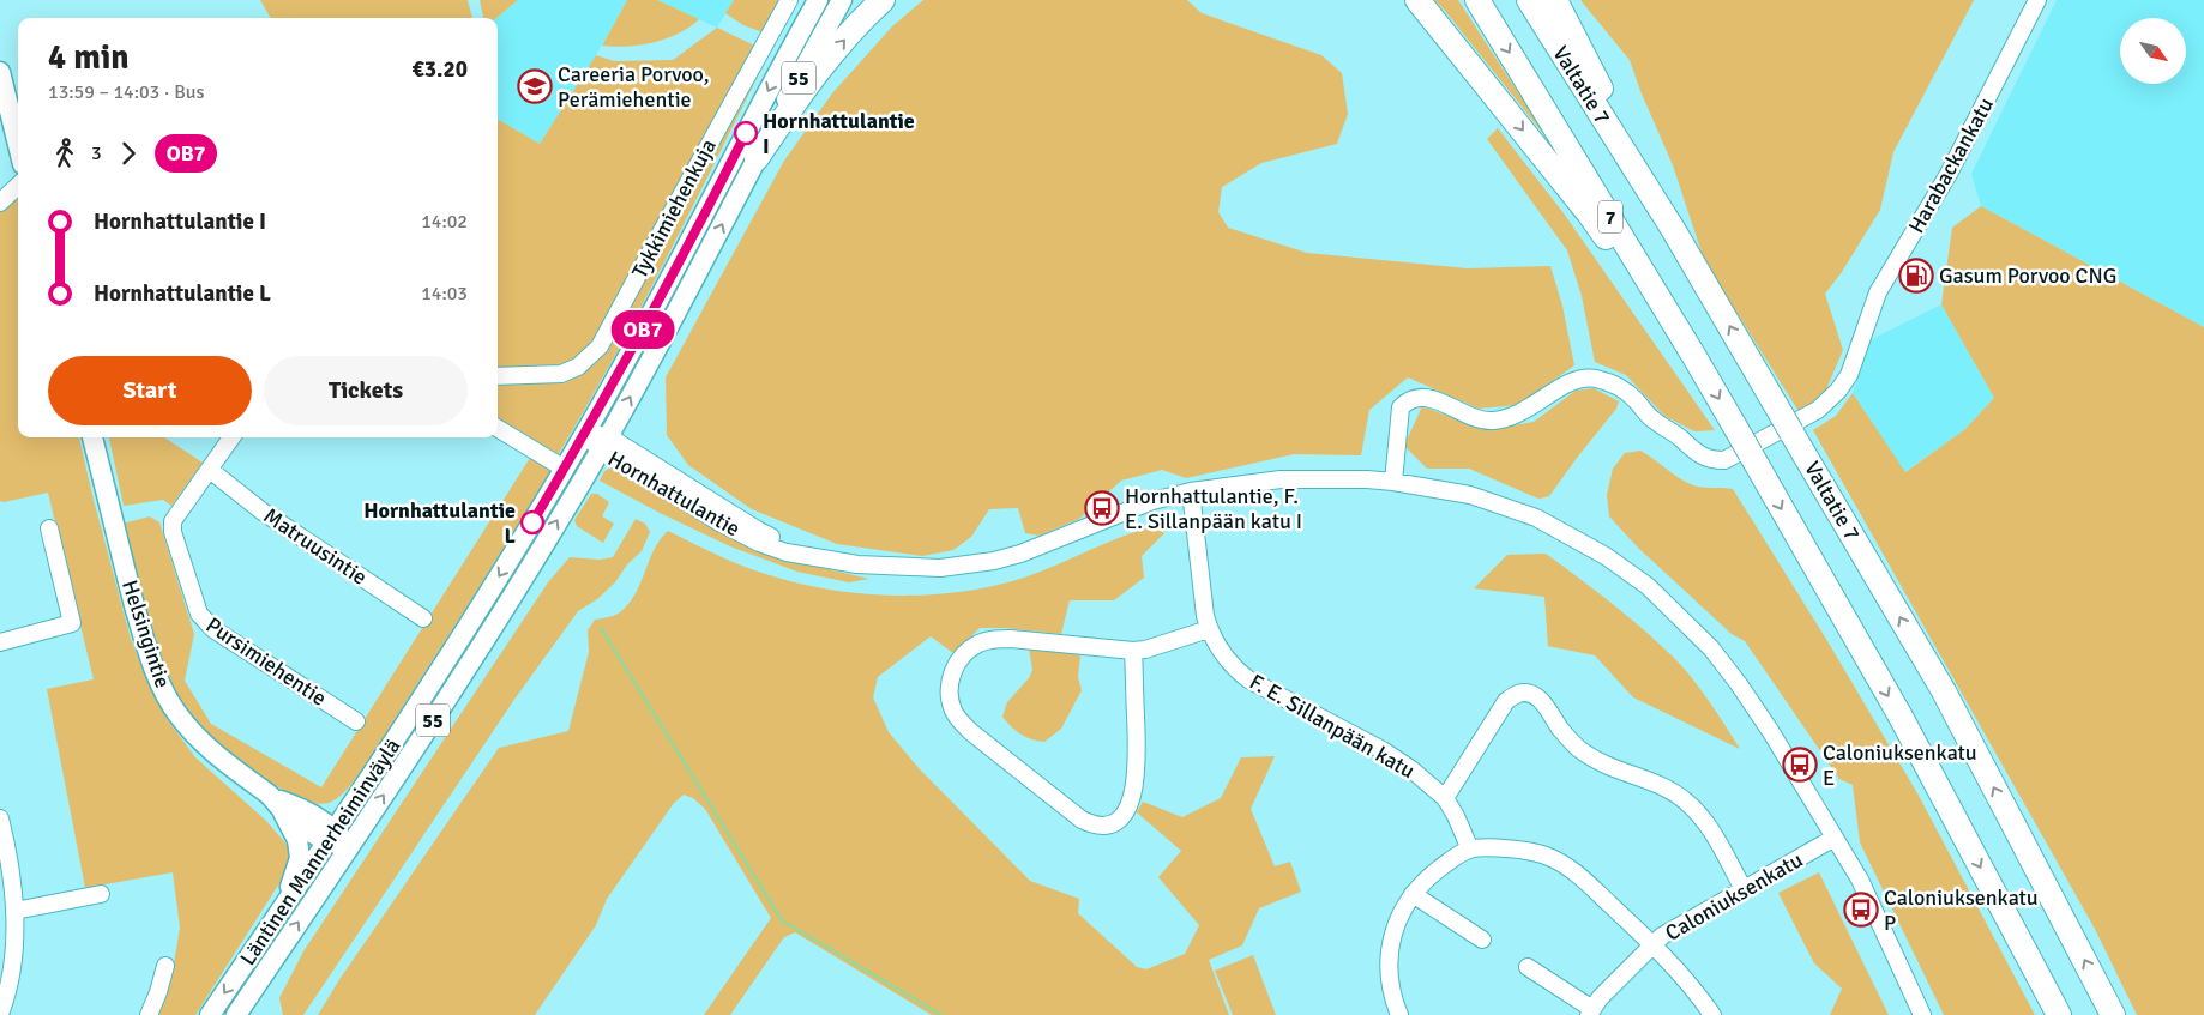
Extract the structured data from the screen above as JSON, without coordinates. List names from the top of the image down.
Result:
{
  "streets": {
    "highway": ["Valtatie 7", "7"],
    "main road": ["55", "Helsingintie", "Läntinen Mannerheiminväylä"],
    "street": [
      "Harabackankatu",
      "Tykkimiehenkuja",
      "Hornhattulantie",
      "Matruusintie",
      "Pursimiehentie",
      "F. E. Sillanpään katu",
      "Caloniuksenkatu"
    ]
  },
  "crossings": [
    ["Harabackankatu", "Hornhattulantie"],
    ["Hornhattulantie", "F. E. Sillanpään katu"],
    ["Hornhattulantie", "Läntinen Mannerheiminväylä"],
    ["Hornhattulantie", "Caloniuksenkatu"],
    ["Matruusintie", "Pursimiehentie"],
    ["Helsingintie", "Läntinen Mannerheiminväylä"]
  ],
  "places": {
    "school or university": ["Careeria Porvoo, Perämiehentie"],
    "other": ["Hornhattulantie I", "Hornhattulantie L"],
    "fuel station": ["Gasum Porvoo CNG"],
    "bus stop": ["Hornhattulantie, F. E. Sillanpään katu I", "Caloniuksenkatu E", "Caloniuksenkatu P"]
  },
  "lines": ["bus line OB7"],
  "north": "bottom right",
  "page": {
    "on_map": "OB7",
    "heading": ["4 min", "13:59 – 14:03 · Bus", "€3.20"],
    "legs": ["3", "OB7"],
    "list": [
      {
        "name": "Hornhattulantie I",
        "value": "14:02"
      },
      {
        "name": "Hornhattulantie L",
        "value": "14:03"
      }
    ],
    "buttons": ["Start", "Tickets"]
  }
}
